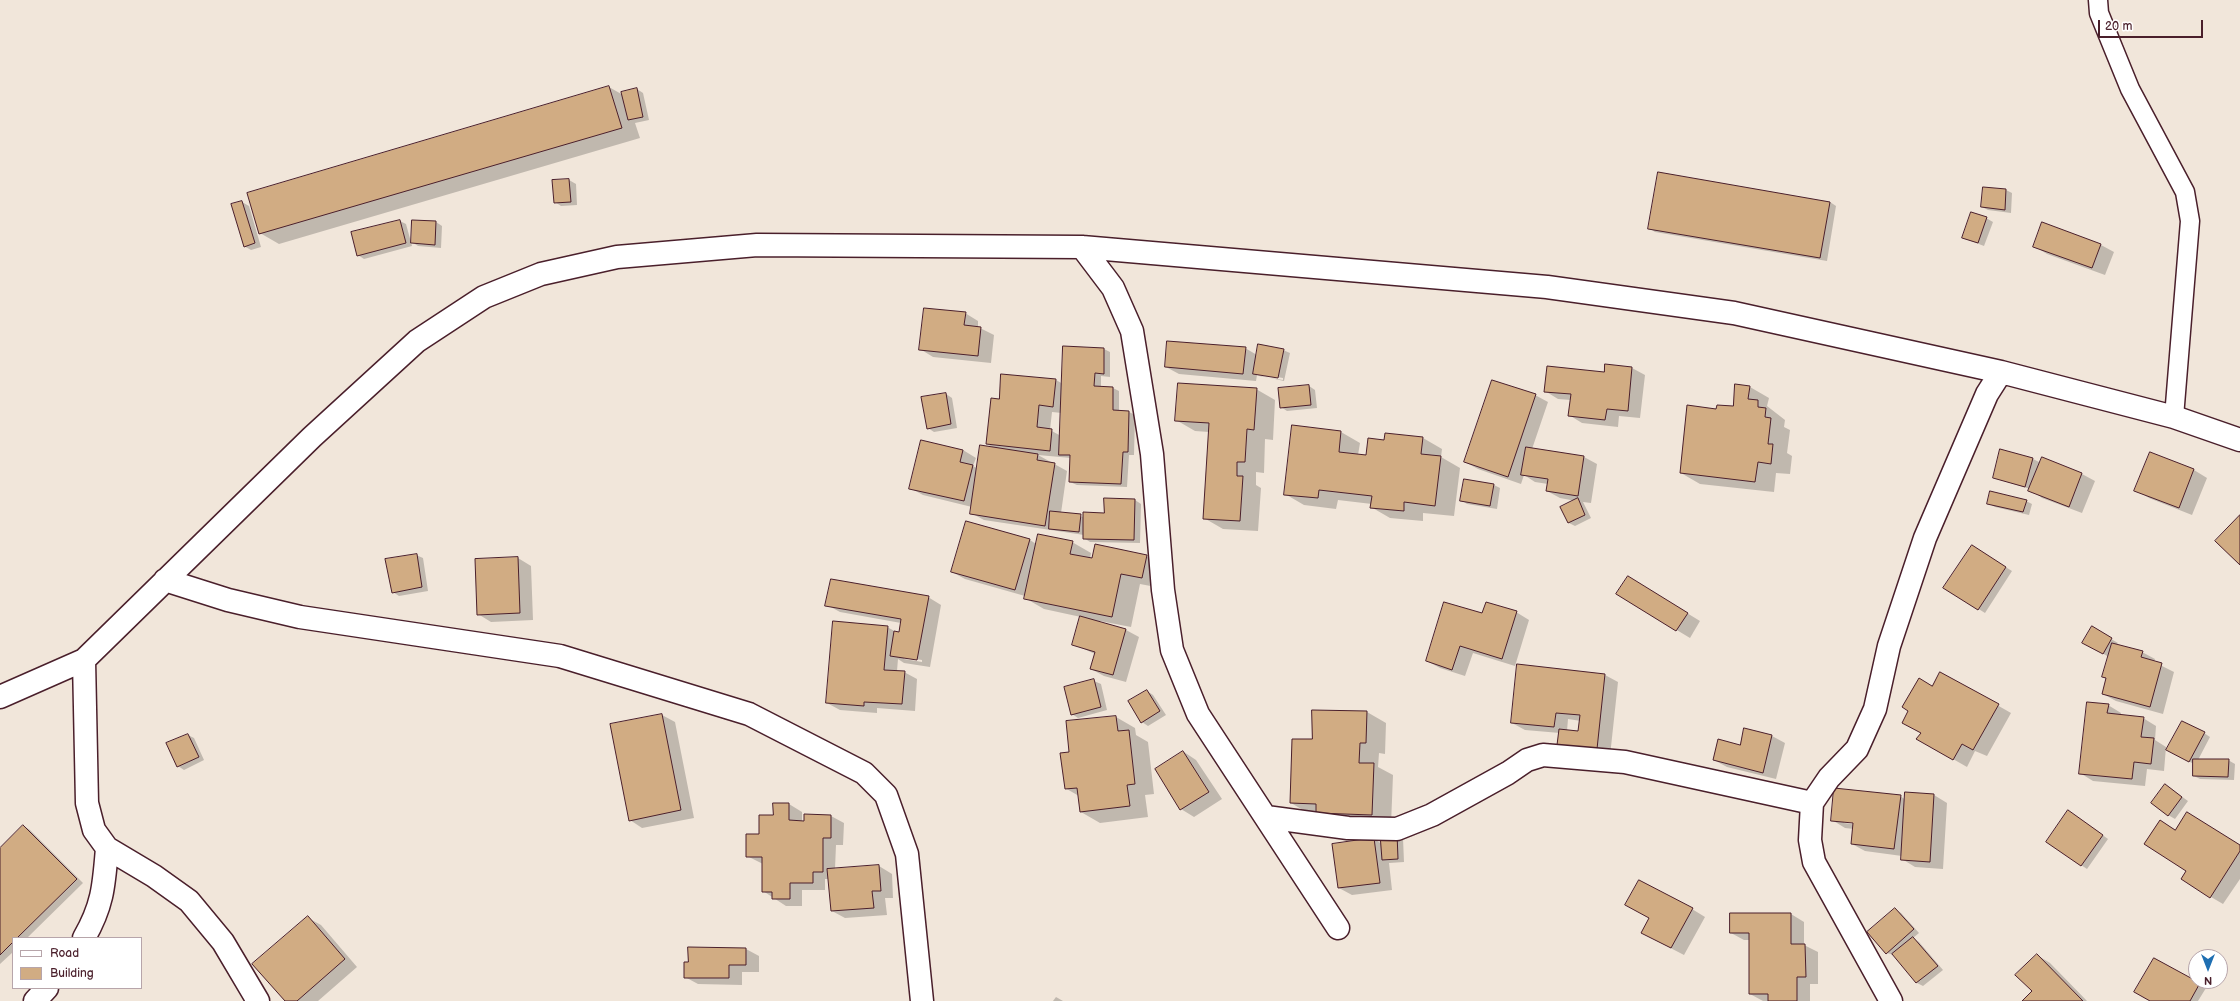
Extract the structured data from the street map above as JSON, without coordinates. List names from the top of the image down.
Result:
{
  "legend": ["Road", "Building"],
  "scale_bar": "20 m",
  "north": "bottom"
}
